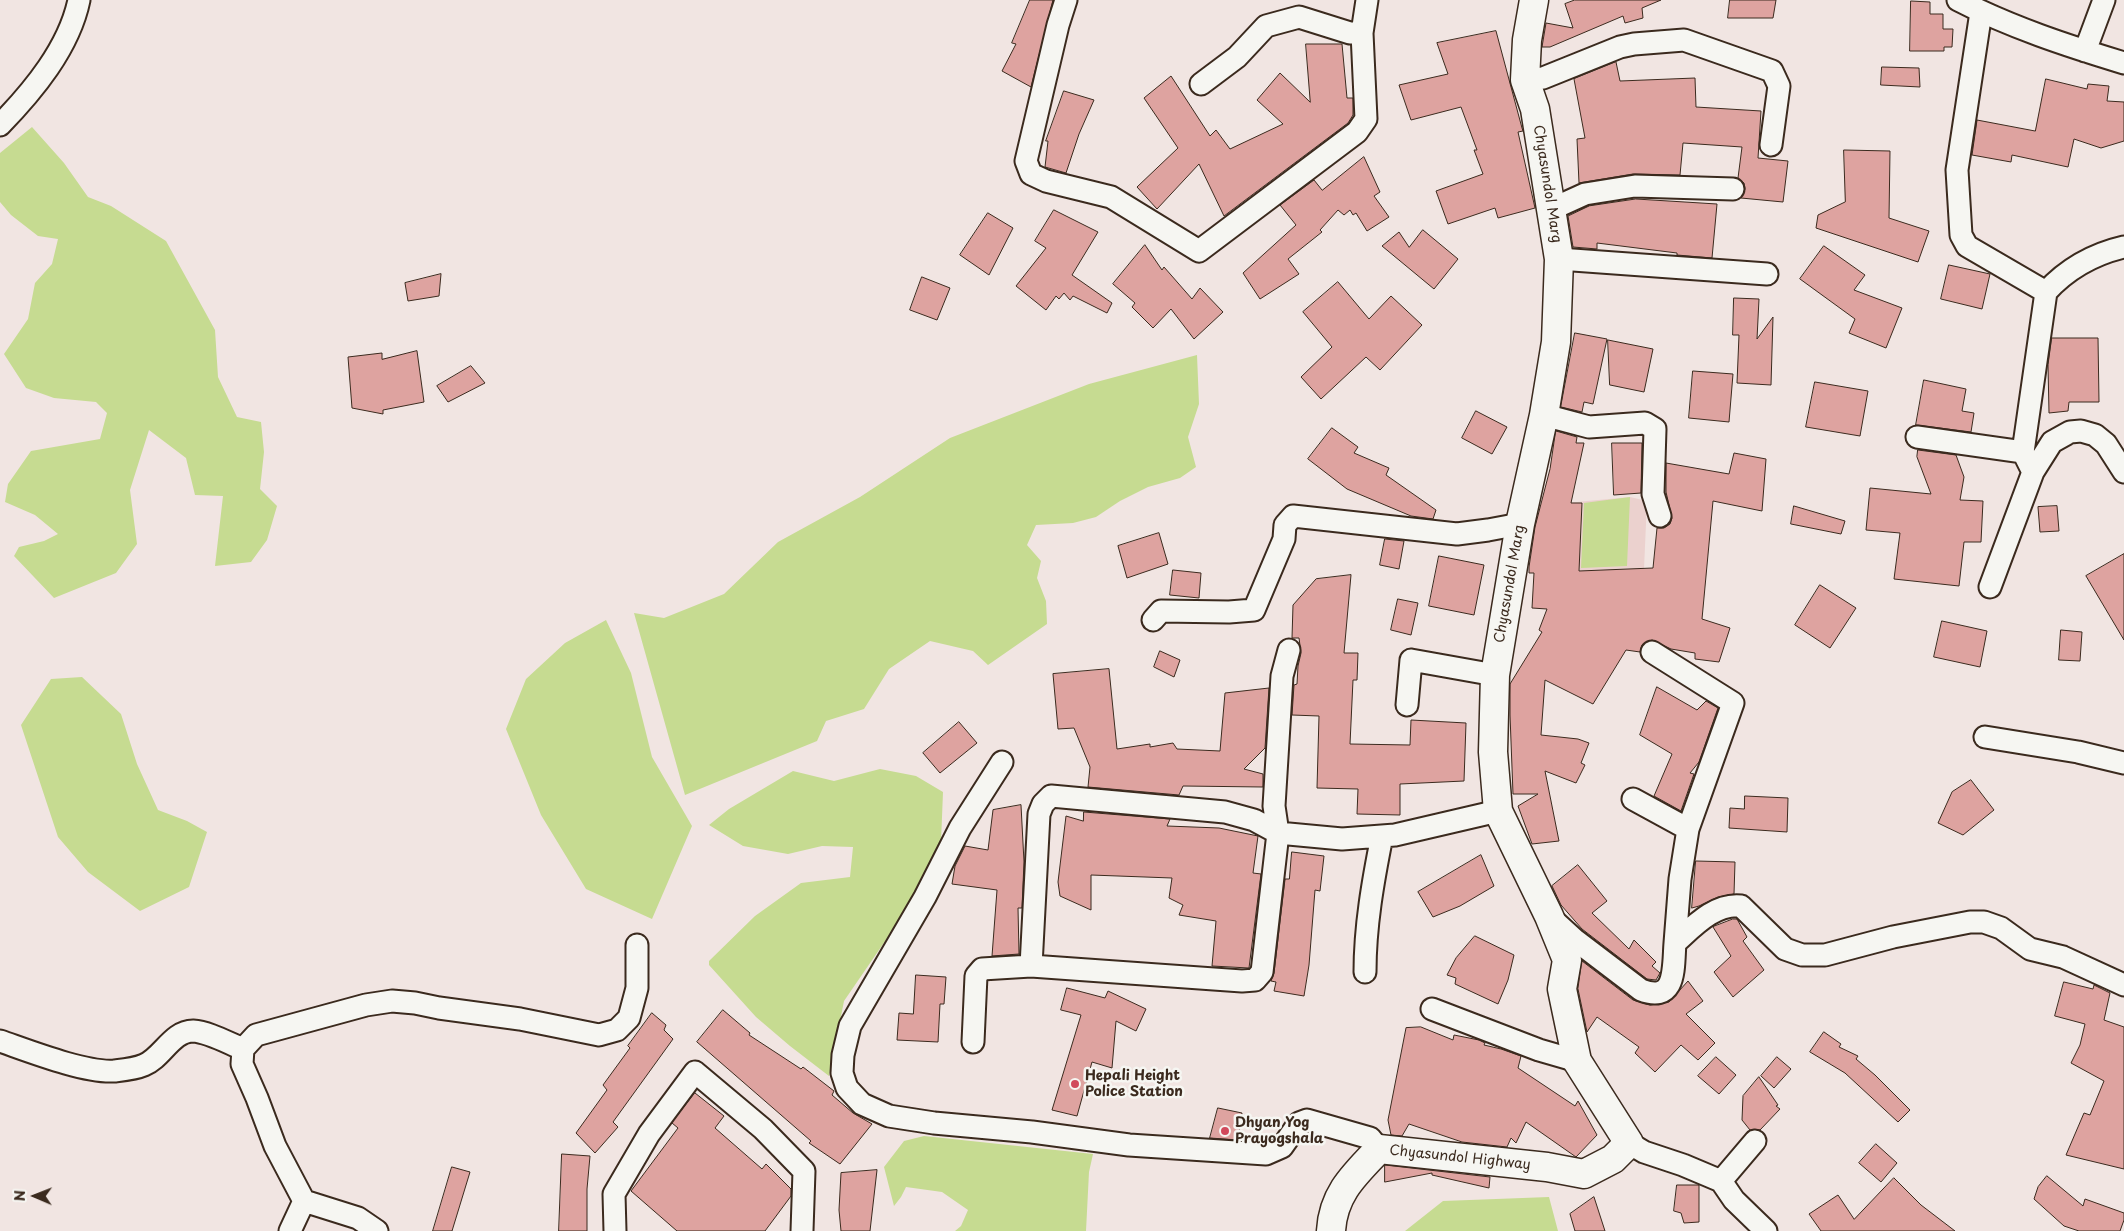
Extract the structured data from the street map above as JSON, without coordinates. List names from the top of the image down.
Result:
{
  "streets": {
    "street": ["Chyasundol Marg", "Chyasundol Highway"]
  },
  "crossings": [
    ["Chyasundol Marg", "Chyasundol Highway"]
  ],
  "places": ["Hepali Height Police Station", "Dhyan Yog Prayogshala"],
  "north": "left"
}
